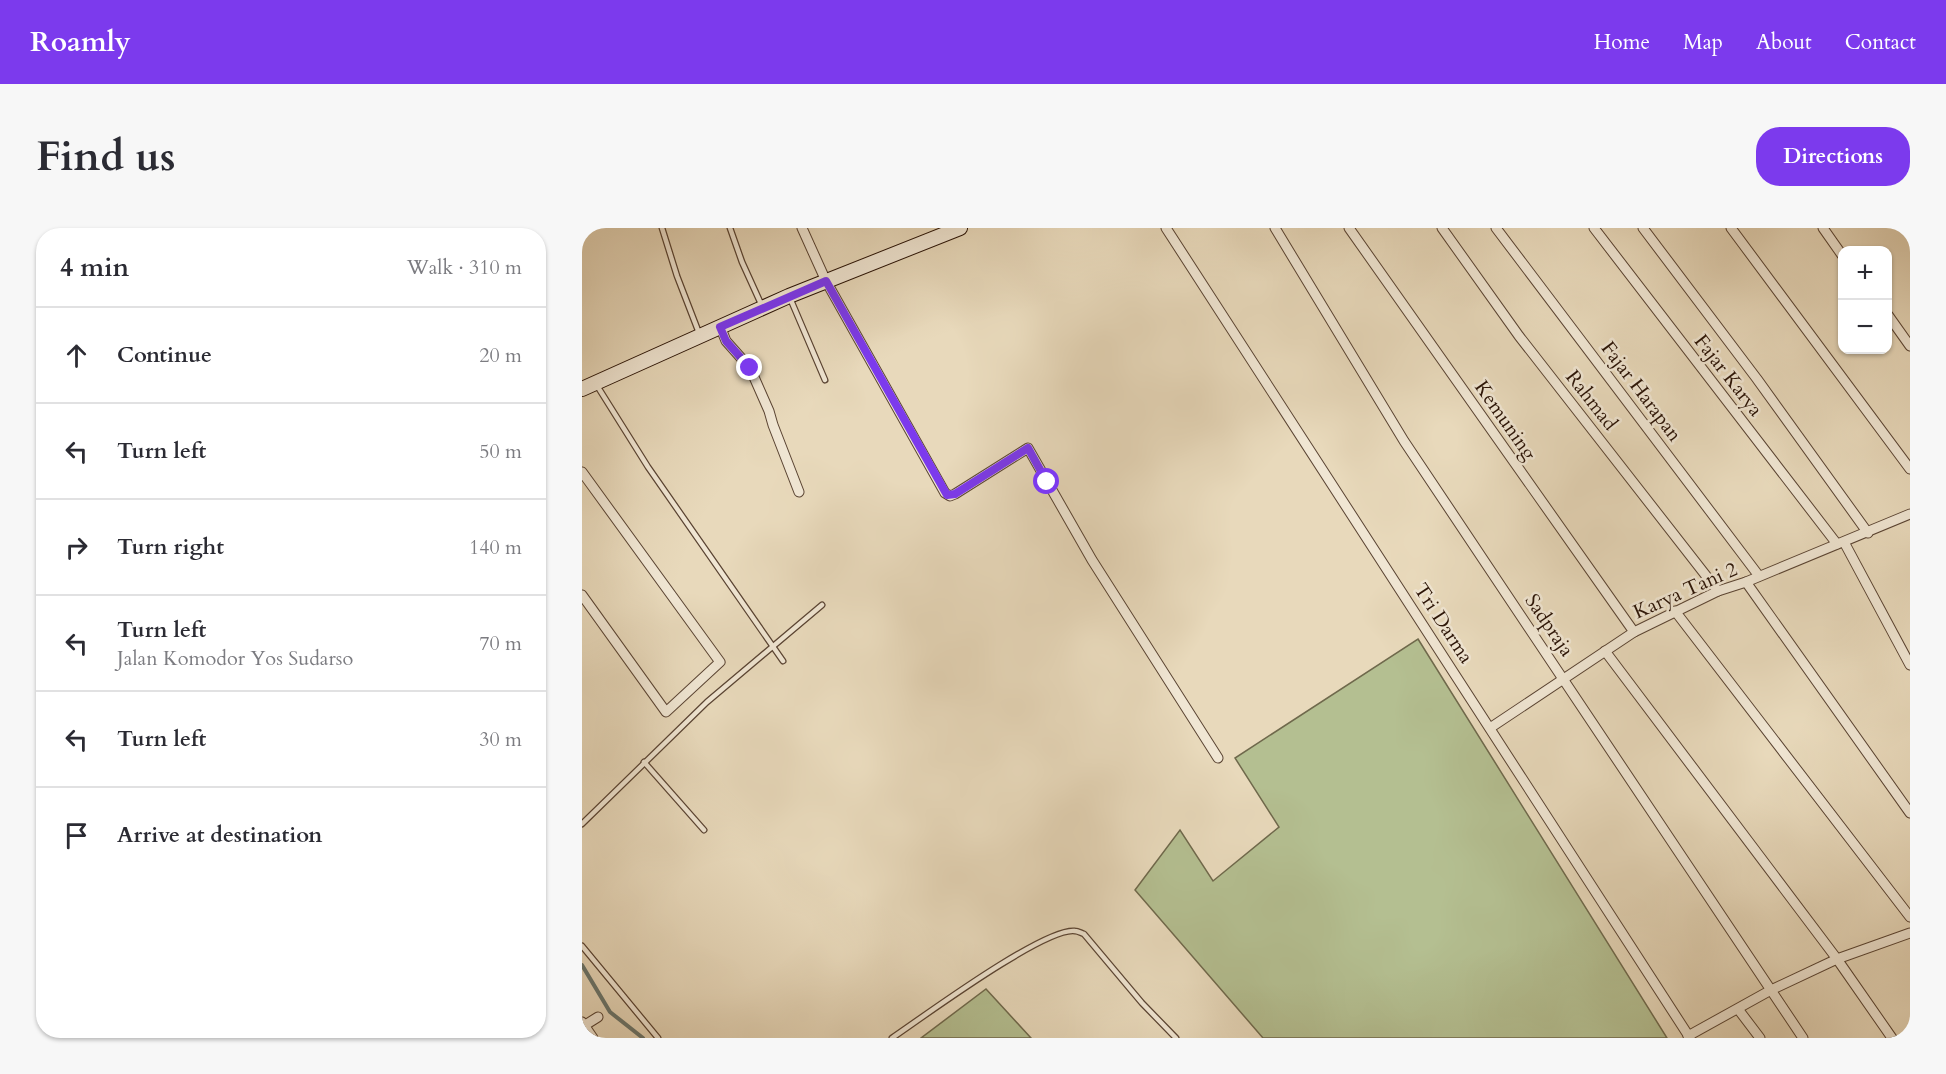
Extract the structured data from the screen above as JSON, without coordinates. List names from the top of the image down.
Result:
{
  "streets": {
    "street": [
      "Fajar Karya",
      "Fajar Harapan",
      "Rahmad",
      "Kemuning",
      "Karya Tani 2",
      "Tri Darma",
      "Sadpraja"
    ]
  },
  "crossings": [
    ["Fajar Karya", "Karya Tani 2"],
    ["Fajar Harapan", "Karya Tani 2"],
    ["Rahmad", "Karya Tani 2"],
    ["Kemuning", "Karya Tani 2"],
    ["Karya Tani 2", "Tri Darma"],
    ["Karya Tani 2", "Sadpraja"]
  ],
  "page": {
    "header": "Roamly",
    "nav": [
      "Home",
      "Map",
      "About",
      "Contact"
    ],
    "buttons": "Directions",
    "title": "Find us",
    "heading": ["4 min", "Walk · 310 m"],
    "map_buttons": ["+", "−"],
    "list": [
      ["Continue", "20 m"],
      ["Turn left", "50 m"],
      ["Turn right", "140 m"],
      ["Turn left", "Jalan Komodor Yos Sudarso", "70 m"],
      ["Turn left", "30 m"],
      "Arrive at destination"
    ]
  }
}
